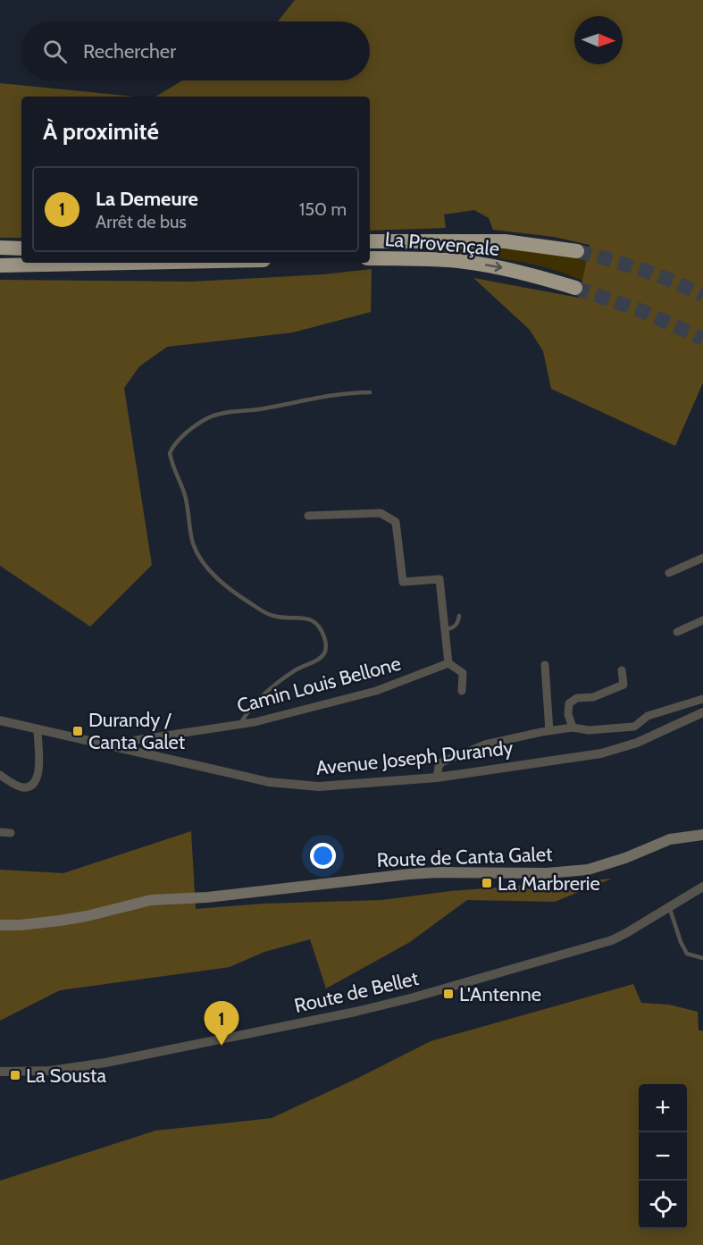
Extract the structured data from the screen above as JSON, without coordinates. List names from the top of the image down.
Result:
{
  "streets": {
    "highway": ["La Provençale"],
    "main road": ["Route de Canta Galet"],
    "street": ["Camin Louis Bellone", "Avenue Joseph Durandy", "Route de Bellet"]
  },
  "crossings": [
    ["Camin Louis Bellone", "Avenue Joseph Durandy"]
  ],
  "places": {
    "transit": [
      "Durandy / Canta Galet",
      "La Marbrerie",
      "L'Antenne",
      "La Sousta"
    ]
  },
  "north": "right",
  "page": {
    "search": "Rechercher",
    "heading": "À proximité",
    "list": [
      {
        "mark": "1",
        "name": "La Demeure",
        "note": "Arrêt de bus",
        "value": "150 m"
      }
    ],
    "pins": "1",
    "map_buttons": ["+", "−"]
  }
}
